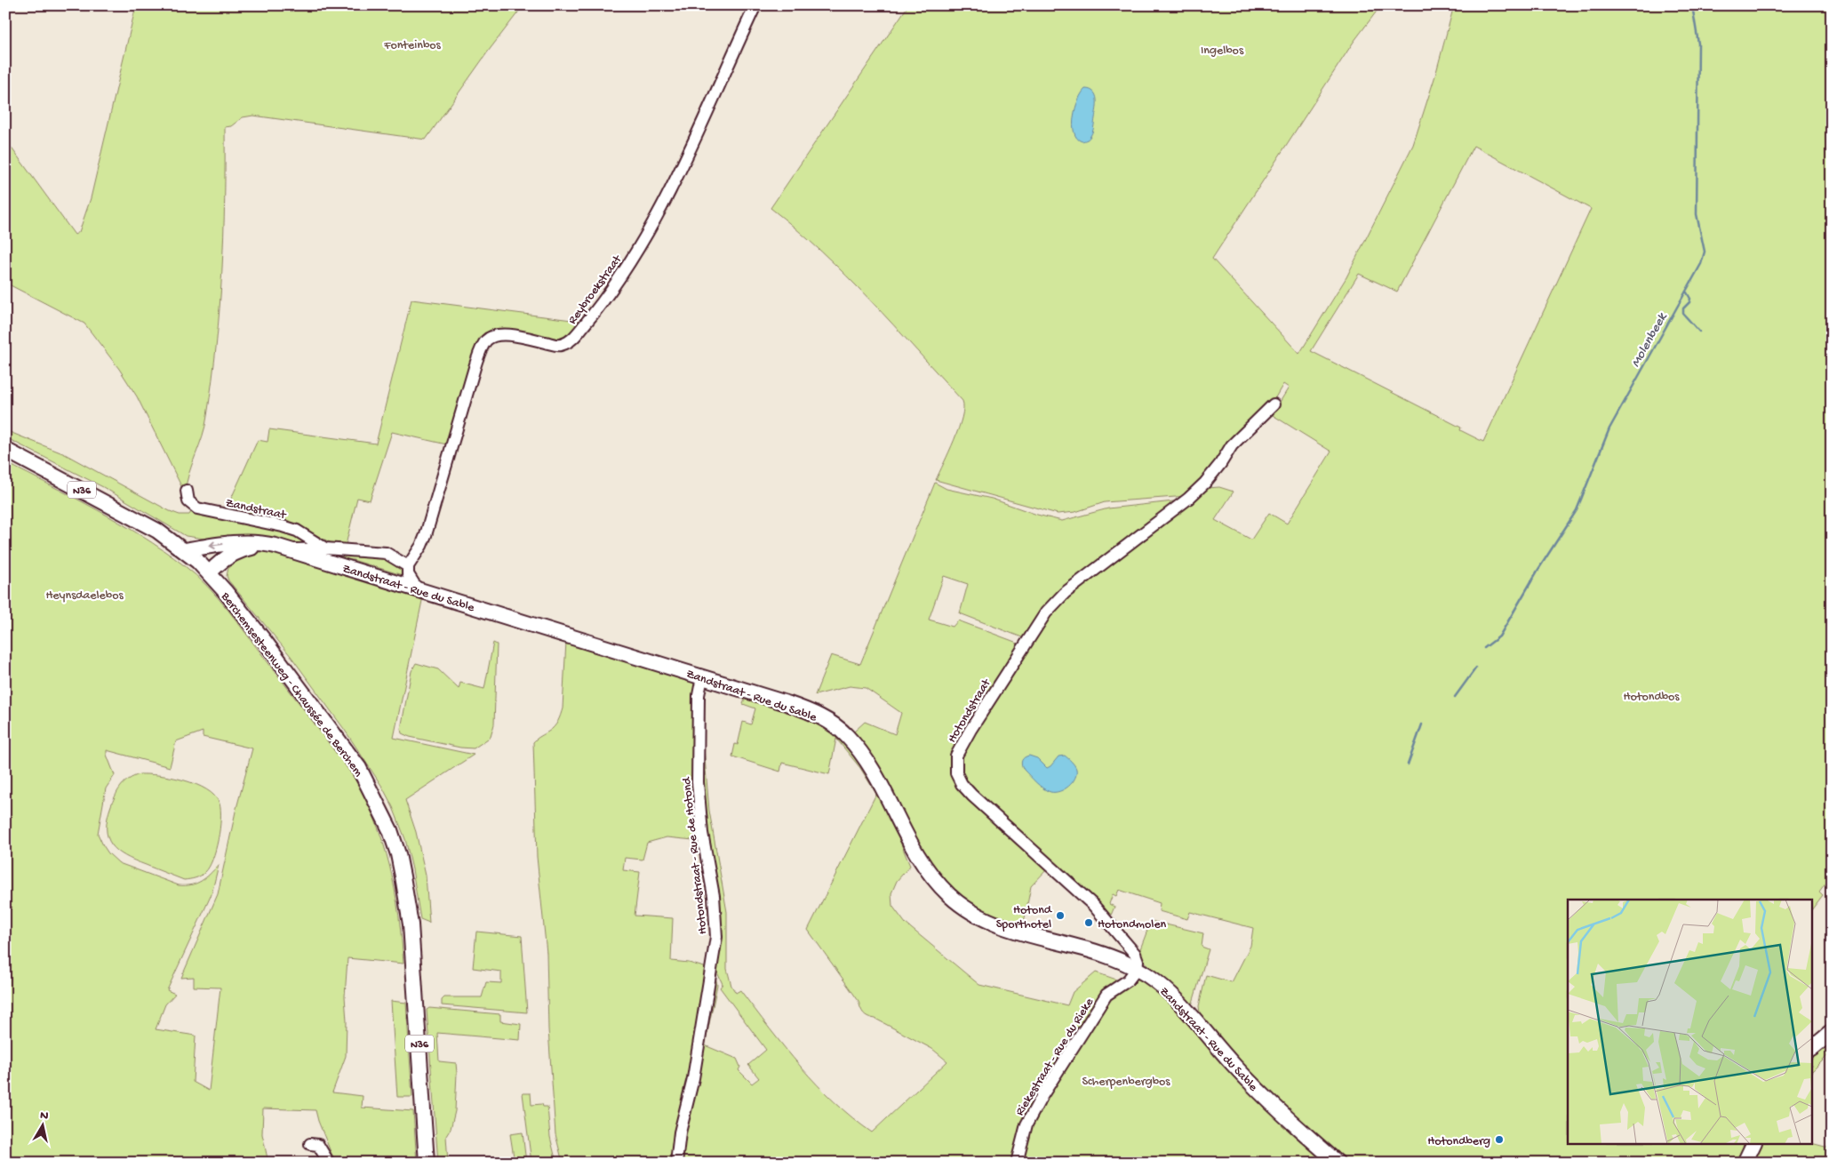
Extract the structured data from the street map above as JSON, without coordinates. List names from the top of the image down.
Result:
{
  "streets": {
    "main road": ["N36", "Zandstraat - Rue du Sable", "Berchemsesteenweg - Chaussée de Berchem"],
    "street": [
      "Reybroekstraat",
      "Zandstraat",
      "Hotondstraat",
      "Hotondstraat - Rue de Hotond",
      "Riekestraat - Rue du Rieke"
    ]
  },
  "crossings": [
    ["Reybroekstraat", "Zandstraat"],
    ["Zandstraat", "Zandstraat - Rue du Sable"],
    ["Zandstraat - Rue du Sable", "Berchemsesteenweg - Chaussée de Berchem"],
    ["Zandstraat - Rue du Sable", "Hotondstraat"],
    ["Zandstraat - Rue du Sable", "Hotondstraat - Rue de Hotond"],
    ["Zandstraat - Rue du Sable", "Riekestraat - Rue du Rieke"],
    ["Hotondstraat", "Riekestraat - Rue du Rieke"]
  ],
  "water": ["Molenbeek"],
  "parks": [
    "Fonteinbos",
    "Ingelbos",
    "Heynsdaelebos",
    "Hotondbos",
    "Scherpenbergbos"
  ],
  "places": ["Hotond Sporthotel", "Hotondmolen", "Hotondberg"],
  "north": "top"
}
